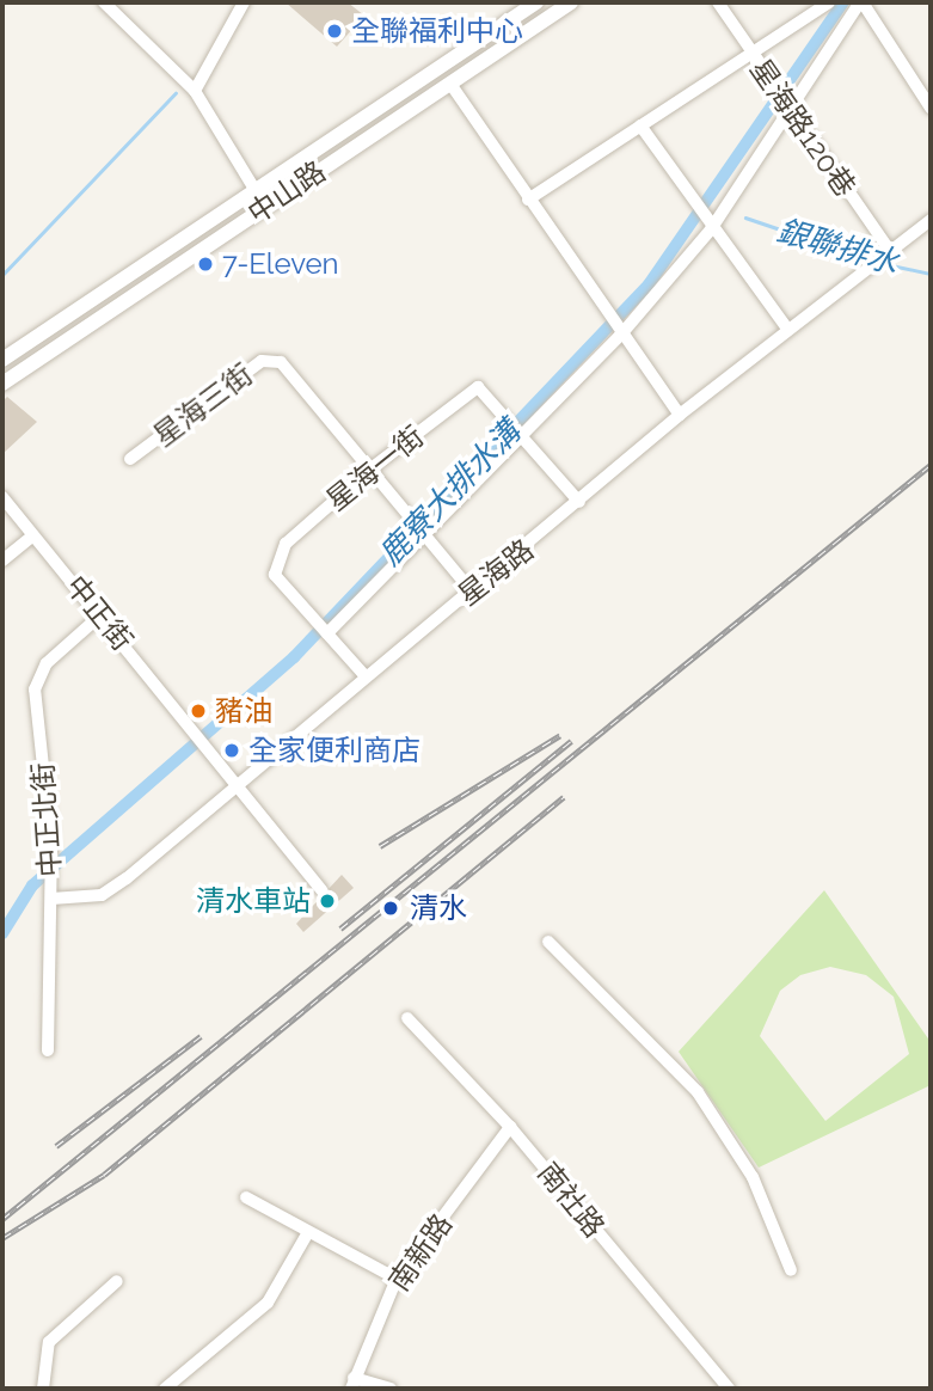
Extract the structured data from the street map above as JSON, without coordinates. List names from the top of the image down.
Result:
{
  "streets": {
    "street": [
      "星海路120巷",
      "中山路",
      "星海三街",
      "星海一街",
      "星海路",
      "中正街",
      "中正北街",
      "南社路",
      "南新路"
    ]
  },
  "crossings": [
    ["星海路120巷", "星海路"],
    ["星海三街", "星海一街"],
    ["星海三街", "星海路"],
    ["星海一街", "星海路"],
    ["星海路", "中正街"],
    ["星海路", "中正北街"],
    ["中正街", "中正北街"],
    ["南社路", "南新路"]
  ],
  "water": ["銀聯排水", "鹿寮大排水溝"],
  "places": [
    "全聯福利中心",
    "7-Eleven",
    "豬油",
    "全家便利商店",
    "清水車站",
    "清水"
  ]
}
